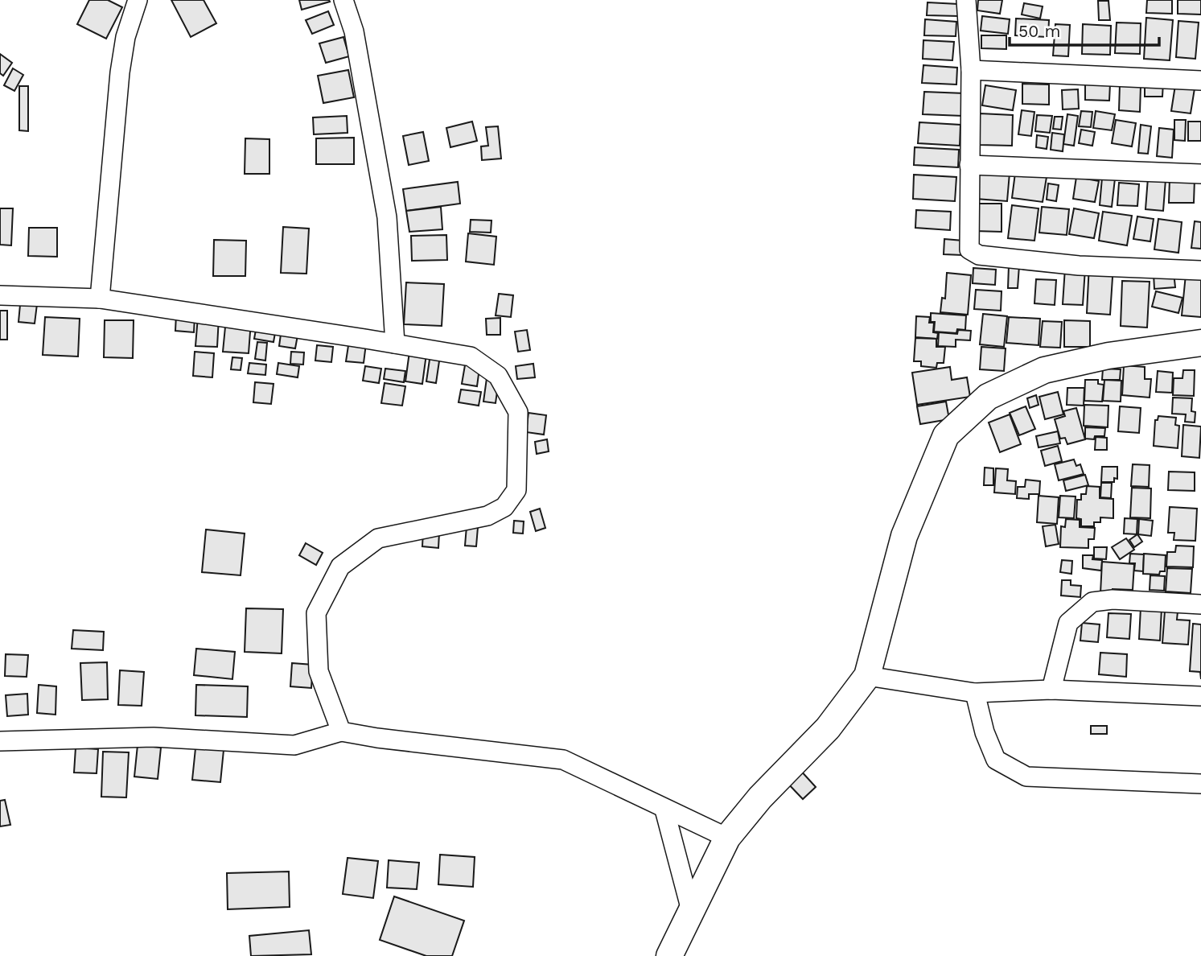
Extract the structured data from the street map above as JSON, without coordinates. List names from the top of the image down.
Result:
{
  "scale_bar": "50 m"
}
